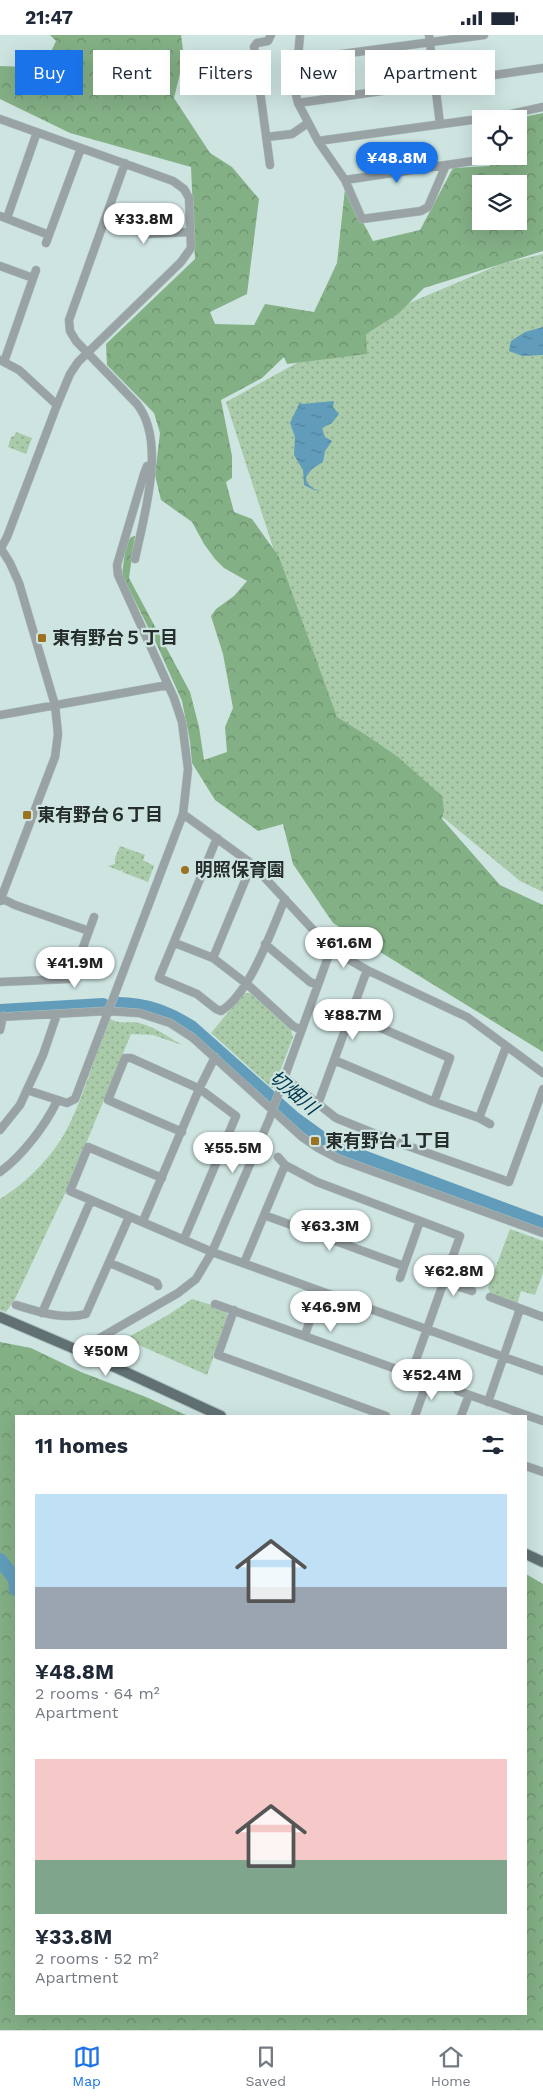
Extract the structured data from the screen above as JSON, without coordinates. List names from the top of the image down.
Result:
{
  "water": ["切畑川"],
  "places": {
    "transit": ["東有野台５丁目", "東有野台６丁目", "東有野台１丁目"],
    "other": ["明照保育園"]
  },
  "page": {
    "status": "21:47",
    "chip": [
      "Buy",
      "Rent",
      "Filters",
      "New",
      "Apartment"
    ],
    "price": [
      "¥48.8M",
      "¥33.8M",
      "¥61.6M",
      "¥41.9M",
      "¥88.7M",
      "¥55.5M",
      "¥63.3M",
      "¥62.8M",
      "¥46.9M",
      "¥50M",
      "¥52.4M"
    ],
    "heading": "11 homes",
    "list": [
      {
        "name": "¥48.8M",
        "note": "2 rooms · 64 m² · Apartment"
      },
      {
        "name": "¥33.8M",
        "note": "2 rooms · 52 m² · Apartment"
      }
    ],
    "tabs": ["Map", "Saved", "Home"]
  }
}
